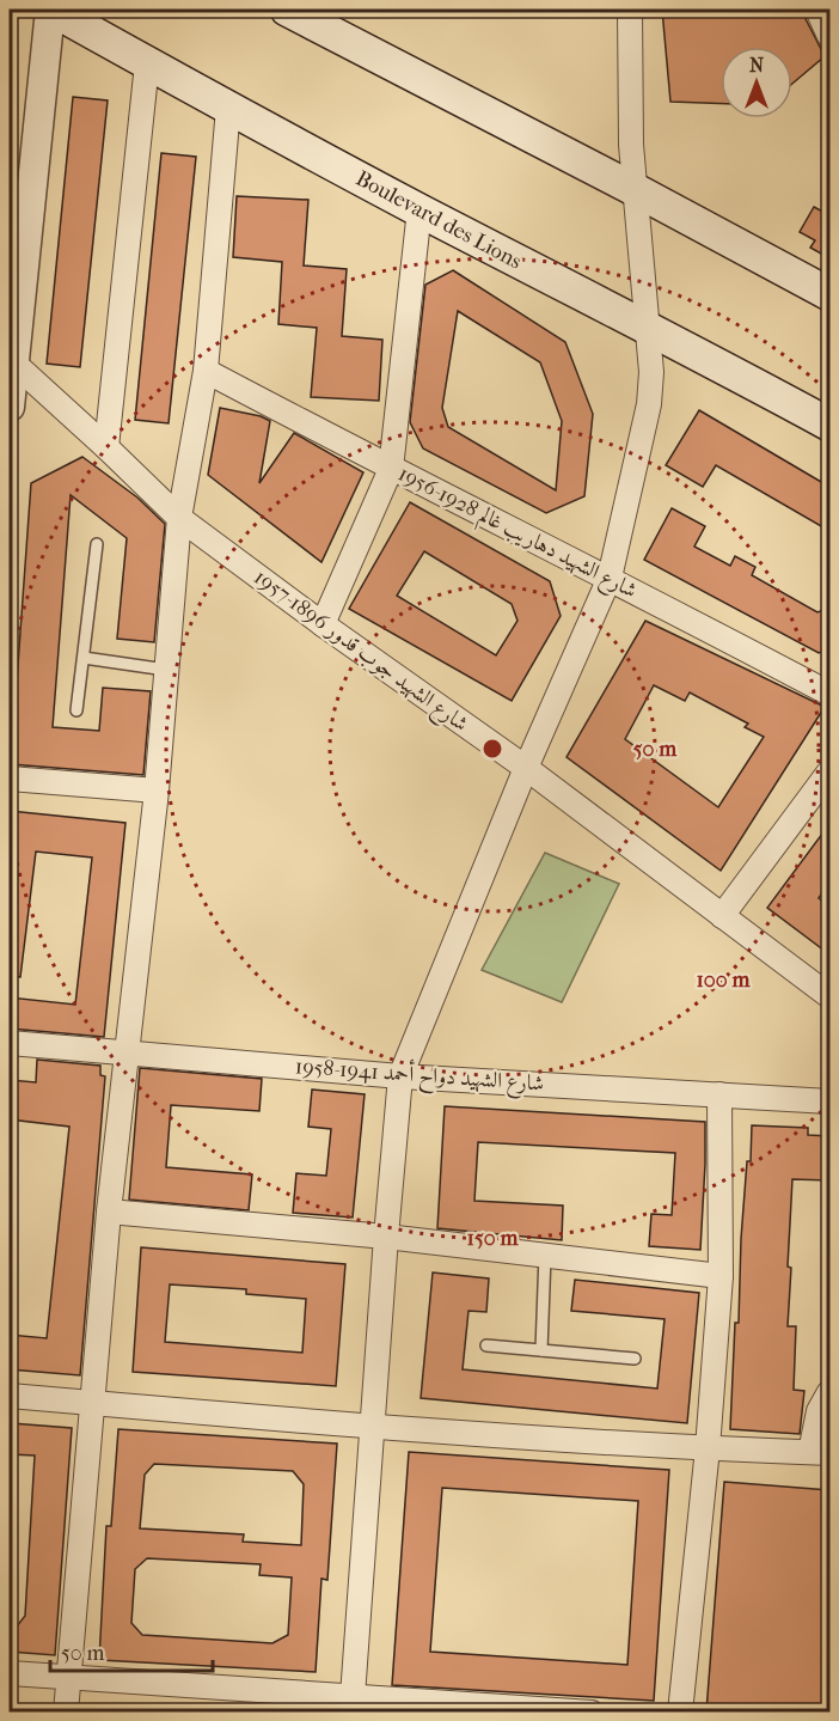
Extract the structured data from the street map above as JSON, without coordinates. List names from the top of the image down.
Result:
{
  "streets": {
    "main road": ["Boulevard des Lions"],
    "street": ["شارع الشهيد دهاريب غالم 1928-1956", "شارع الشهيد جوب قدور 1896-1957", "شارع الشهيد دواح أحمد 1941-1958"]
  },
  "scale_bar": "50 m",
  "north": "top",
  "rings": ["50 m", "100 m", "150 m"]
}
